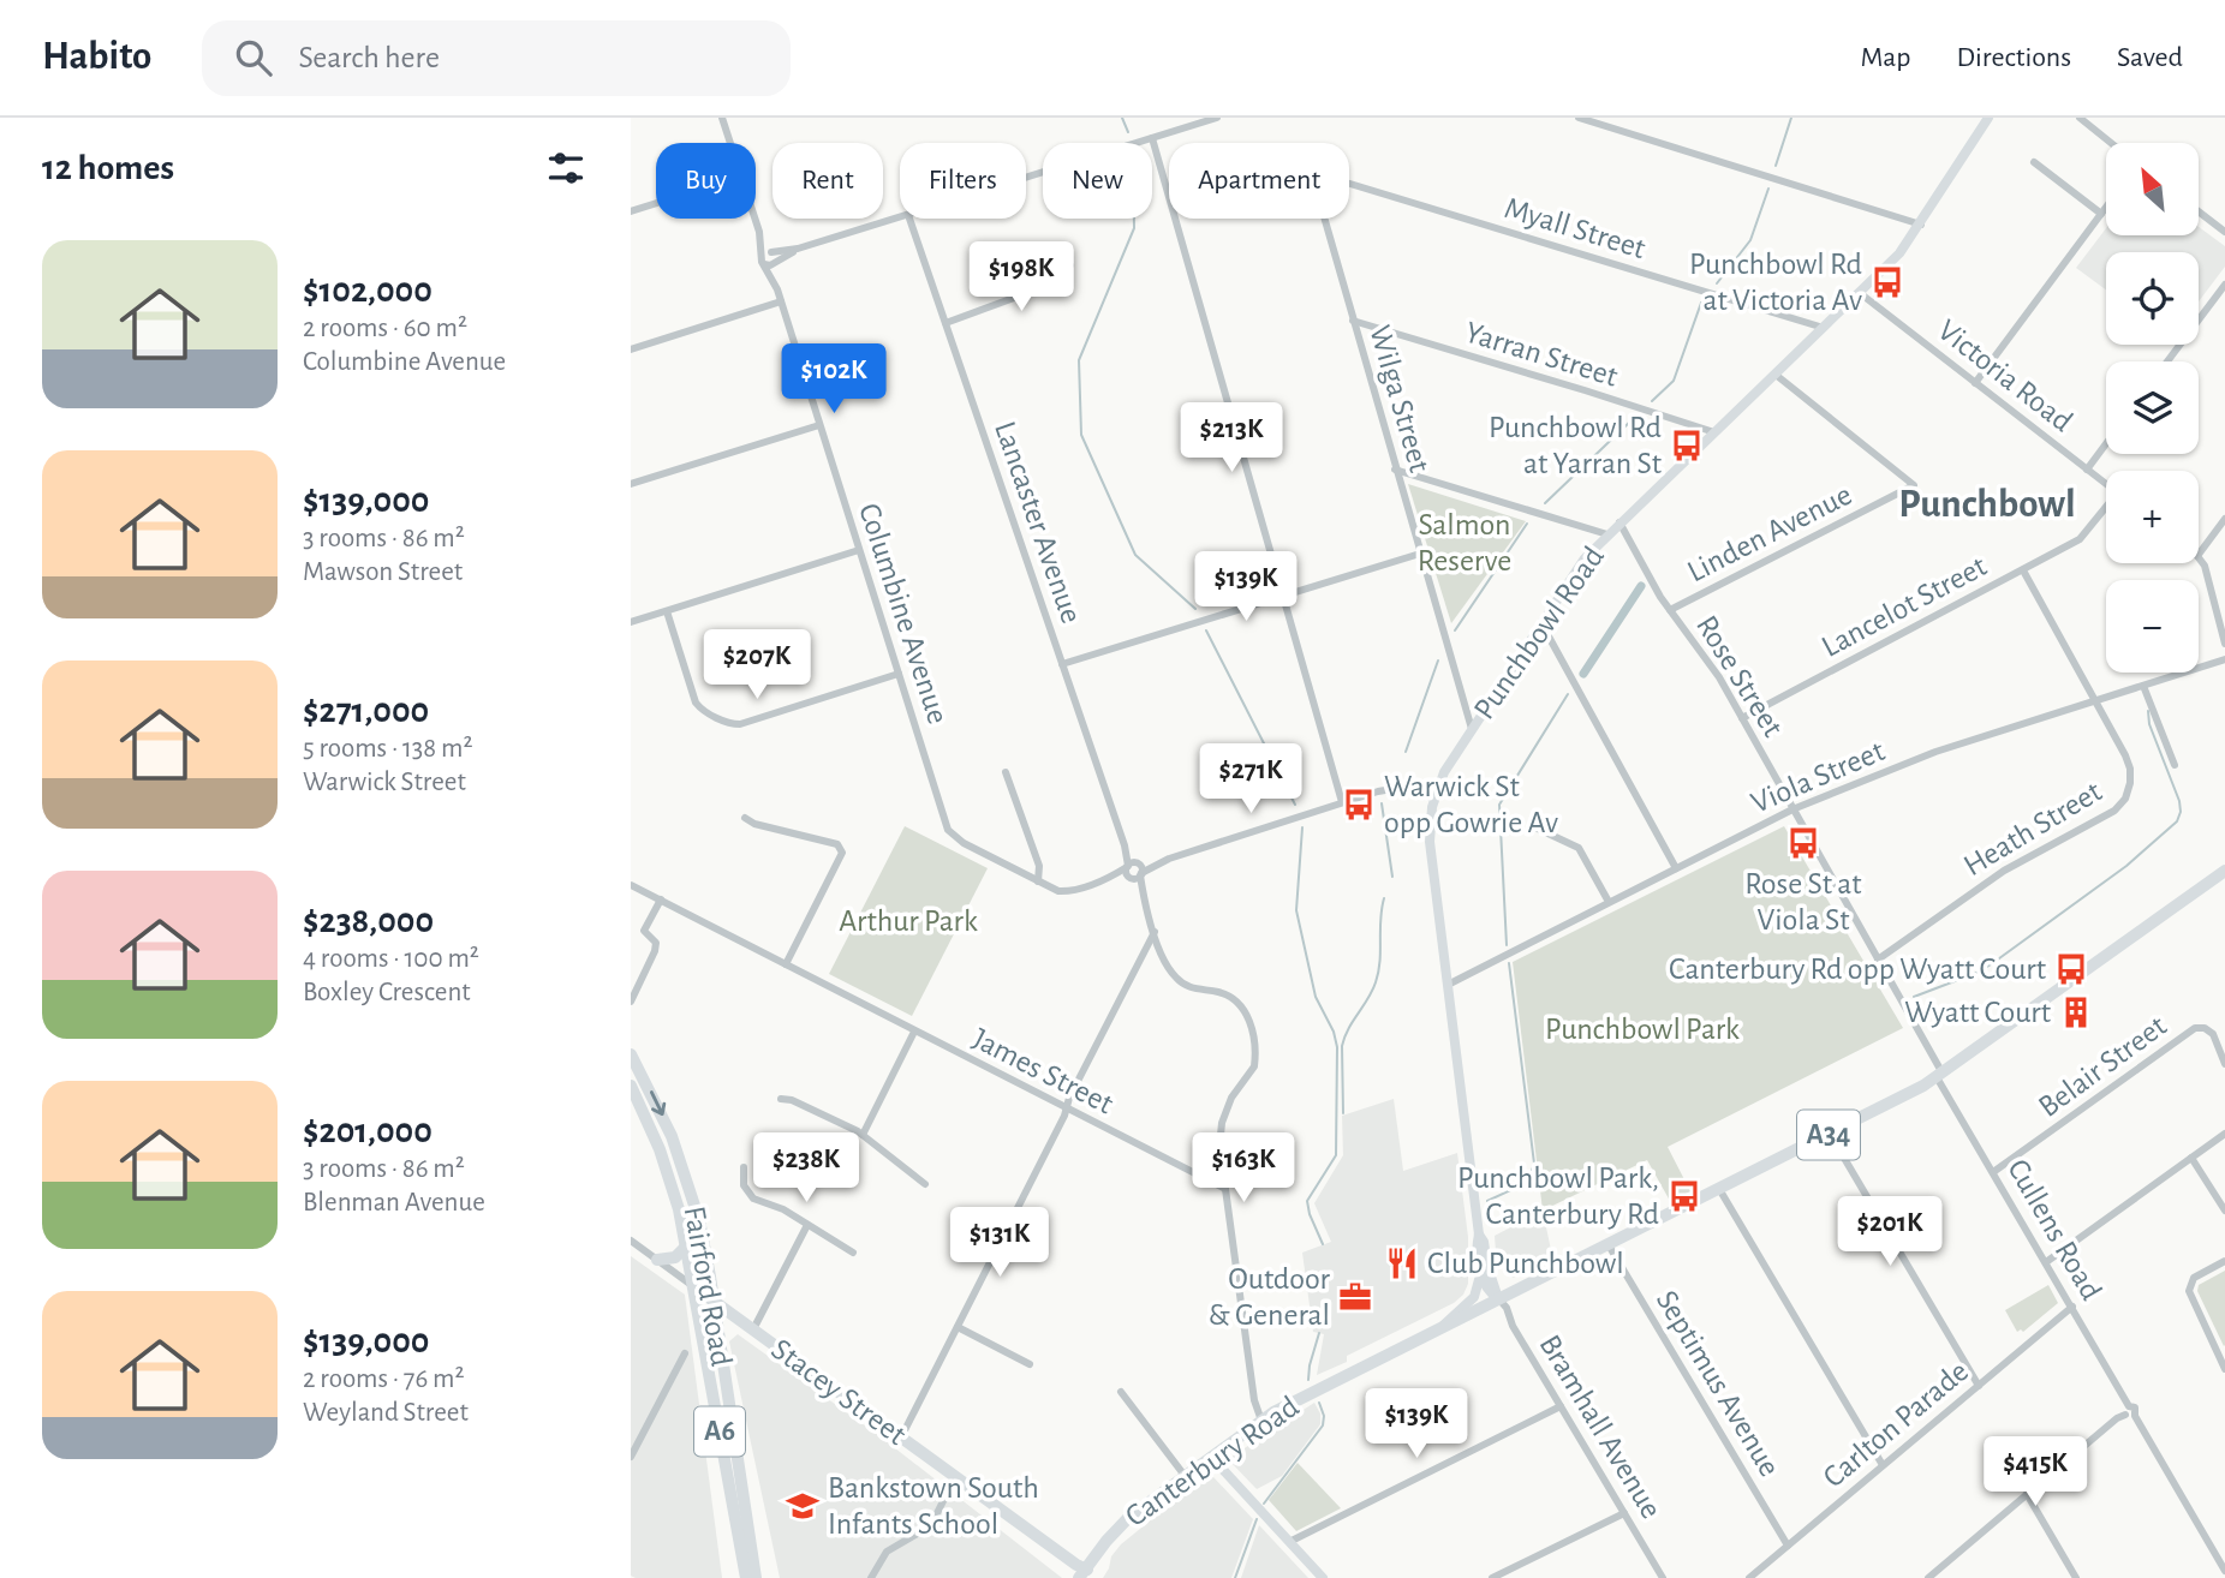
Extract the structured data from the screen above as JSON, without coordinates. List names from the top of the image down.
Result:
{
  "streets": {
    "highway": [
      "A34",
      "Fairford Road",
      "Stacey Street",
      "A6",
      "Canterbury Road"
    ],
    "main road": ["Punchbowl Road"],
    "street": [
      "Myall Street",
      "Yarran Street",
      "Victoria Road",
      "Wilga Street",
      "Lancaster Avenue",
      "Linden Avenue",
      "Lancelot Street",
      "Columbine Avenue",
      "Rose Street",
      "Viola Street",
      "Heath Street",
      "Belair Street",
      "James Street",
      "Cullens Road",
      "Septimus Avenue",
      "Carlton Parade",
      "Bramhall Avenue"
    ]
  },
  "crossings": [
    ["Myall Street", "Punchbowl Road"],
    ["Yarran Street", "Wilga Street"],
    ["Yarran Street", "Punchbowl Road"],
    ["Victoria Road", "Punchbowl Road"],
    ["Wilga Street", "Punchbowl Road"],
    ["Linden Avenue", "Punchbowl Road"],
    ["Linden Avenue", "Rose Street"],
    ["Lancelot Street", "Rose Street"],
    ["Lancelot Street", "Heath Street"],
    ["Punchbowl Road", "Rose Street"],
    ["Punchbowl Road", "Viola Street"],
    ["Punchbowl Road", "Bramhall Avenue"],
    ["Punchbowl Road", "Canterbury Road"],
    ["Rose Street", "Viola Street"],
    ["Rose Street", "Heath Street"],
    ["Rose Street", "Cullens Road"],
    ["Rose Street", "Canterbury Road"],
    ["Viola Street", "Heath Street"],
    ["Belair Street", "Cullens Road"],
    ["Cullens Road", "Carlton Parade"],
    ["Cullens Road", "Canterbury Road"],
    ["Fairford Road", "Stacey Street"],
    ["Septimus Avenue", "Carlton Parade"],
    ["Septimus Avenue", "Canterbury Road"],
    ["Stacey Street", "Canterbury Road"],
    ["Bramhall Avenue", "Canterbury Road"]
  ],
  "districts": ["Punchbowl"],
  "parks": ["Salmon Reserve", "Arthur Park", "Punchbowl Park"],
  "places": {
    "bus stop": [
      "Punchbowl Rd at Victoria Av",
      "Punchbowl Rd at Yarran St",
      "Warwick St opp Gowrie Av",
      "Rose St at Viola St",
      "Canterbury Rd opp Wyatt Court",
      "Punchbowl Park, Canterbury Rd"
    ],
    "building": ["Wyatt Court"],
    "restaurant": ["Club Punchbowl"],
    "office": ["Outdoor & General"],
    "school or university": ["Bankstown South Infants School"]
  },
  "north": "top left",
  "page": {
    "header": "Habito",
    "search": "Search here",
    "nav": ["Map", "Directions", "Saved"],
    "heading": "12 homes",
    "map_buttons": ["+", "−"],
    "chip": [
      "Buy",
      "Rent",
      "Filters",
      "New",
      "Apartment"
    ],
    "list": [
      {
        "name": "$102,000",
        "note": "2 rooms · 60 m² · Columbine Avenue"
      },
      {
        "name": "$139,000",
        "note": "3 rooms · 86 m² · Mawson Street"
      },
      {
        "name": "$271,000",
        "note": "5 rooms · 138 m² · Warwick Street"
      },
      {
        "name": "$238,000",
        "note": "4 rooms · 100 m² · Boxley Crescent"
      },
      {
        "name": "$201,000",
        "note": "3 rooms · 86 m² · Blenman Avenue"
      },
      {
        "name": "$139,000",
        "note": "2 rooms · 76 m² · Weyland Street"
      }
    ],
    "price": [
      "$198K",
      "$102K",
      "$213K",
      "$139K",
      "$207K",
      "$271K",
      "$238K",
      "$163K",
      "$201K",
      "$131K",
      "$139K",
      "$415K"
    ]
  }
}
